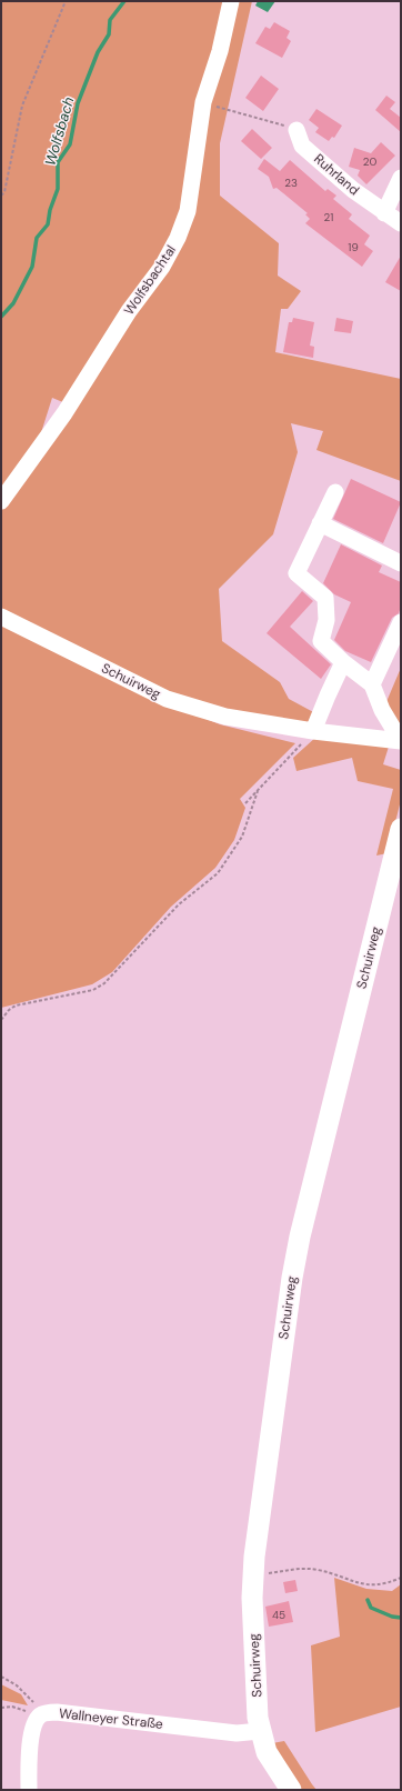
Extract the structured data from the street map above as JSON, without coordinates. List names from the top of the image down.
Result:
{
  "streets": {
    "main road": ["Schuirweg"],
    "street": ["Ruhrland", "Wolfsbachtal", "Wallneyer Straße"]
  },
  "crossings": [
    ["Schuirweg", "Wallneyer Straße"]
  ],
  "water": ["Wolfsbach"],
  "house_numbers": [
    "20",
    "23",
    "21",
    "19",
    "45"
  ]
}
